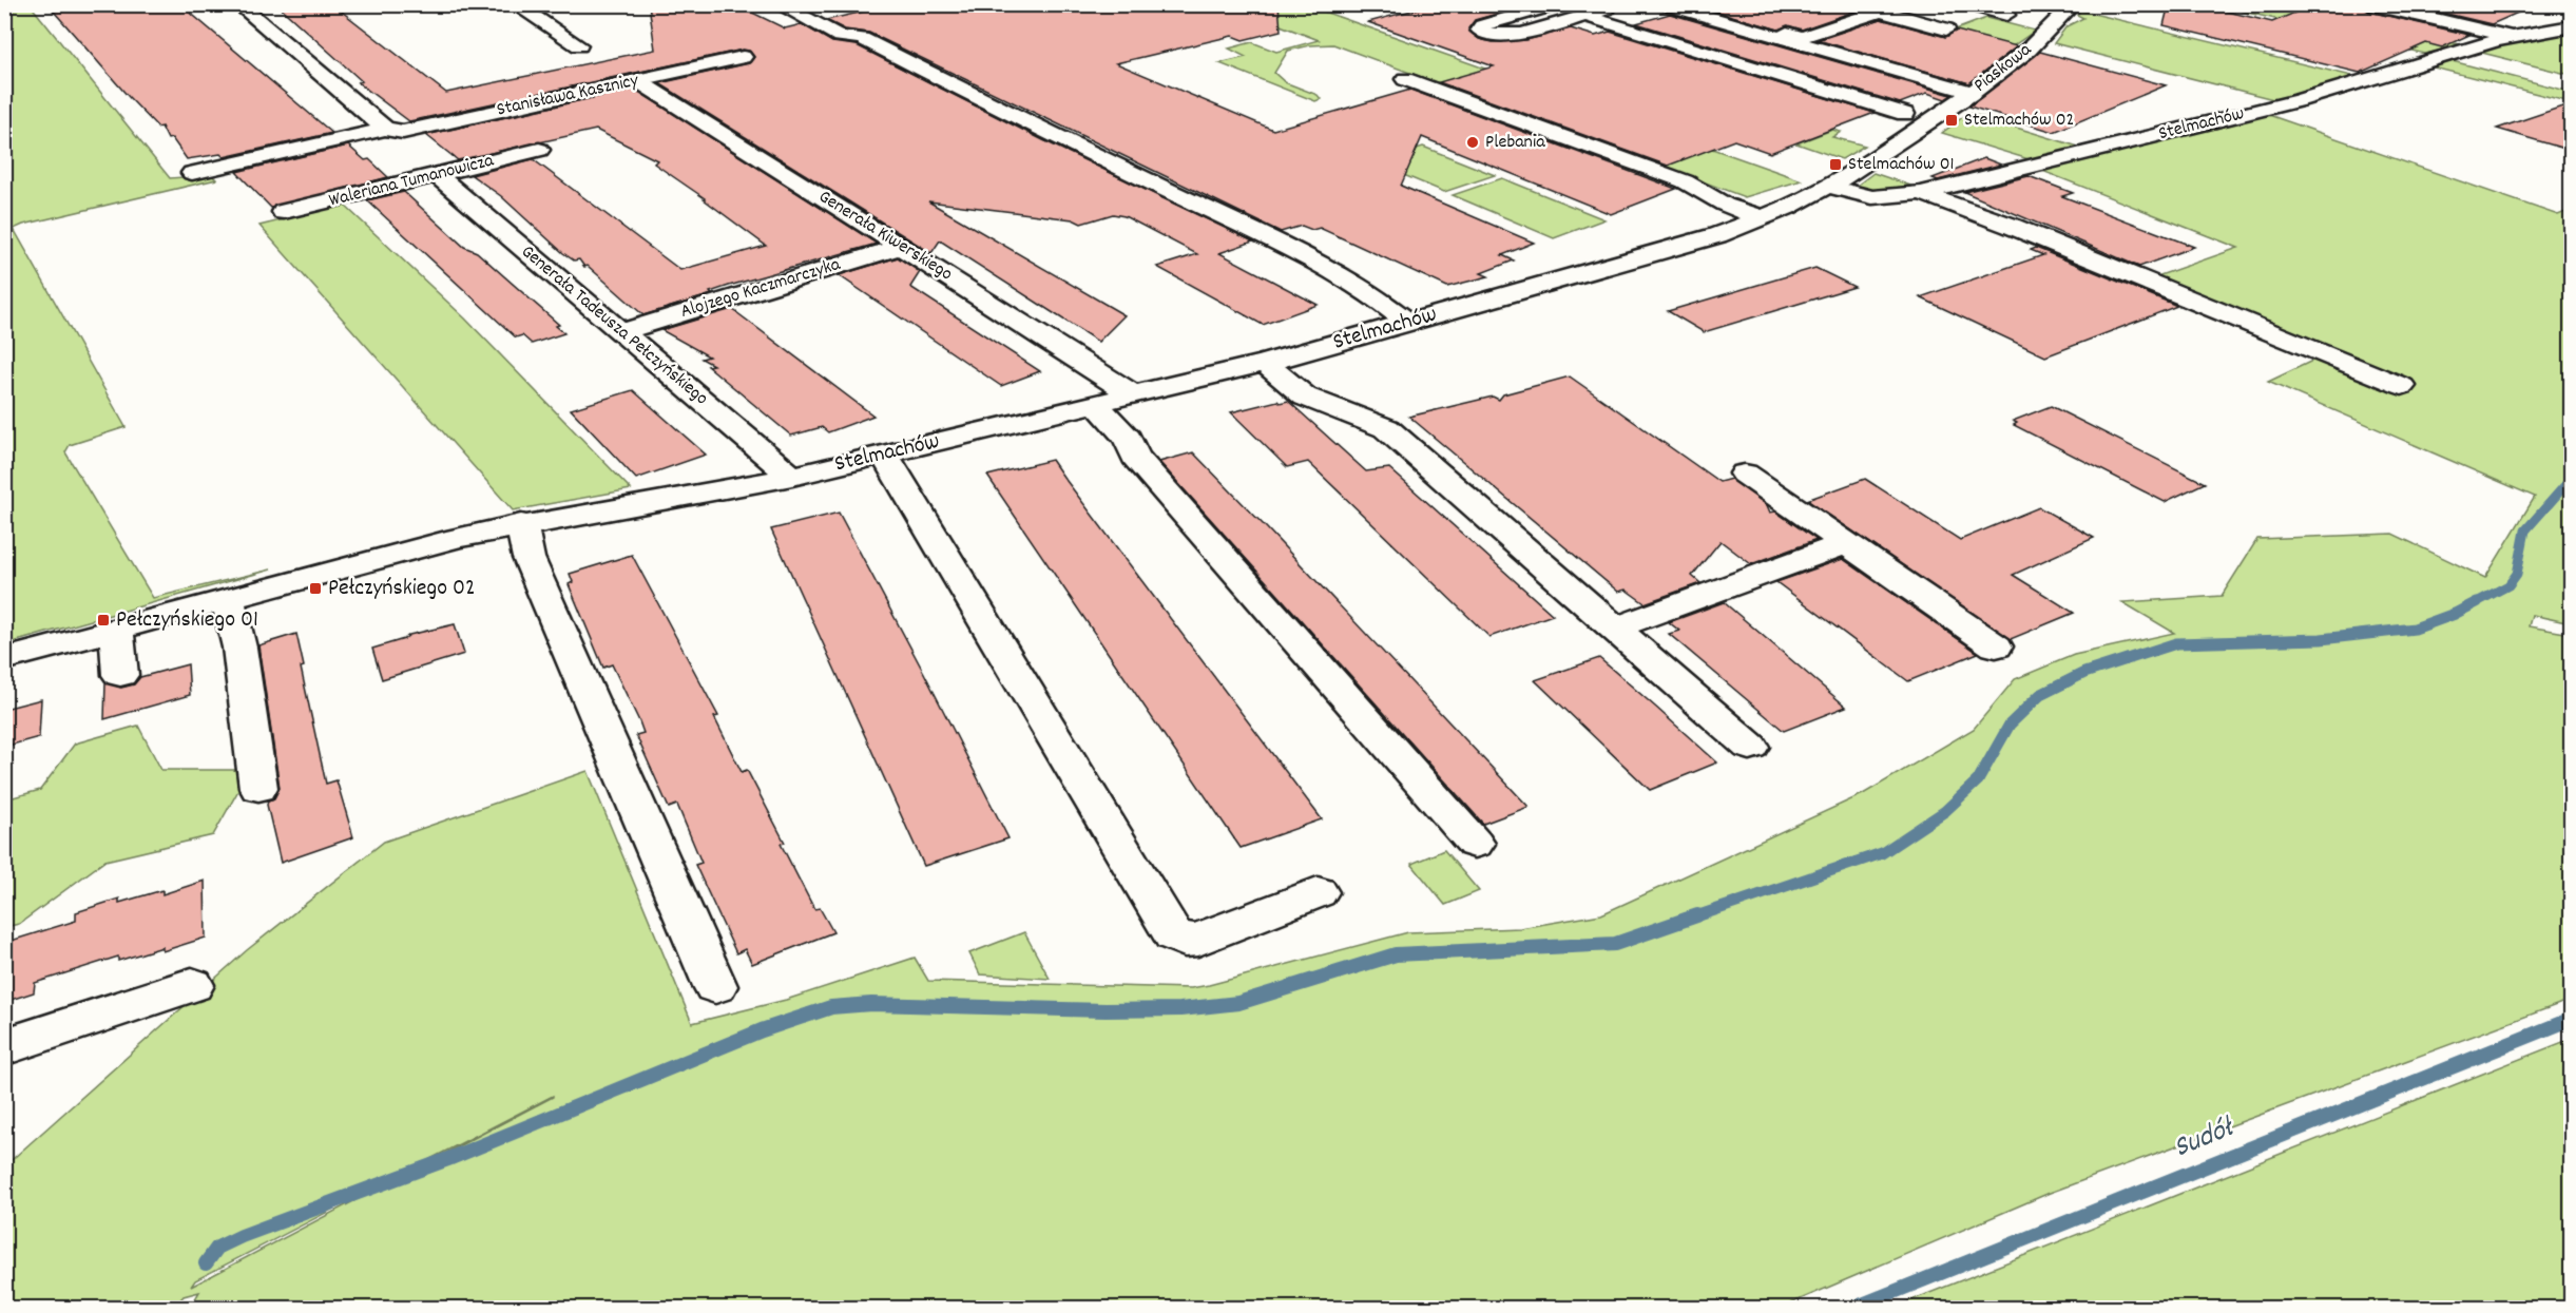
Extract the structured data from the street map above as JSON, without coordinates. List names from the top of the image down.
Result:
{
  "streets": {
    "street": [
      "Piaskowa",
      "Stanisława Kasznicy",
      "Stelmachów",
      "Waleriana Tumanowicza",
      "Generała Kiwerskiego",
      "Alojzego Kaczmarczyka",
      "Generała Tadeusza Pełczyńskiego"
    ]
  },
  "crossings": [
    ["Piaskowa", "Stelmachów"],
    ["Stanisława Kasznicy", "Generała Kiwerskiego"],
    ["Stelmachów", "Generała Kiwerskiego"],
    ["Stelmachów", "Generała Tadeusza Pełczyńskiego"],
    ["Waleriana Tumanowicza", "Generała Tadeusza Pełczyńskiego"],
    ["Generała Kiwerskiego", "Alojzego Kaczmarczyka"],
    ["Alojzego Kaczmarczyka", "Generała Tadeusza Pełczyńskiego"]
  ],
  "water": ["Sudół"],
  "places": {
    "transit": [
      "Stelmachów 02",
      "Stelmachów 01",
      "Pełczyńskiego 02",
      "Pełczyńskiego 01"
    ],
    "other": ["Plebania"]
  }
}
